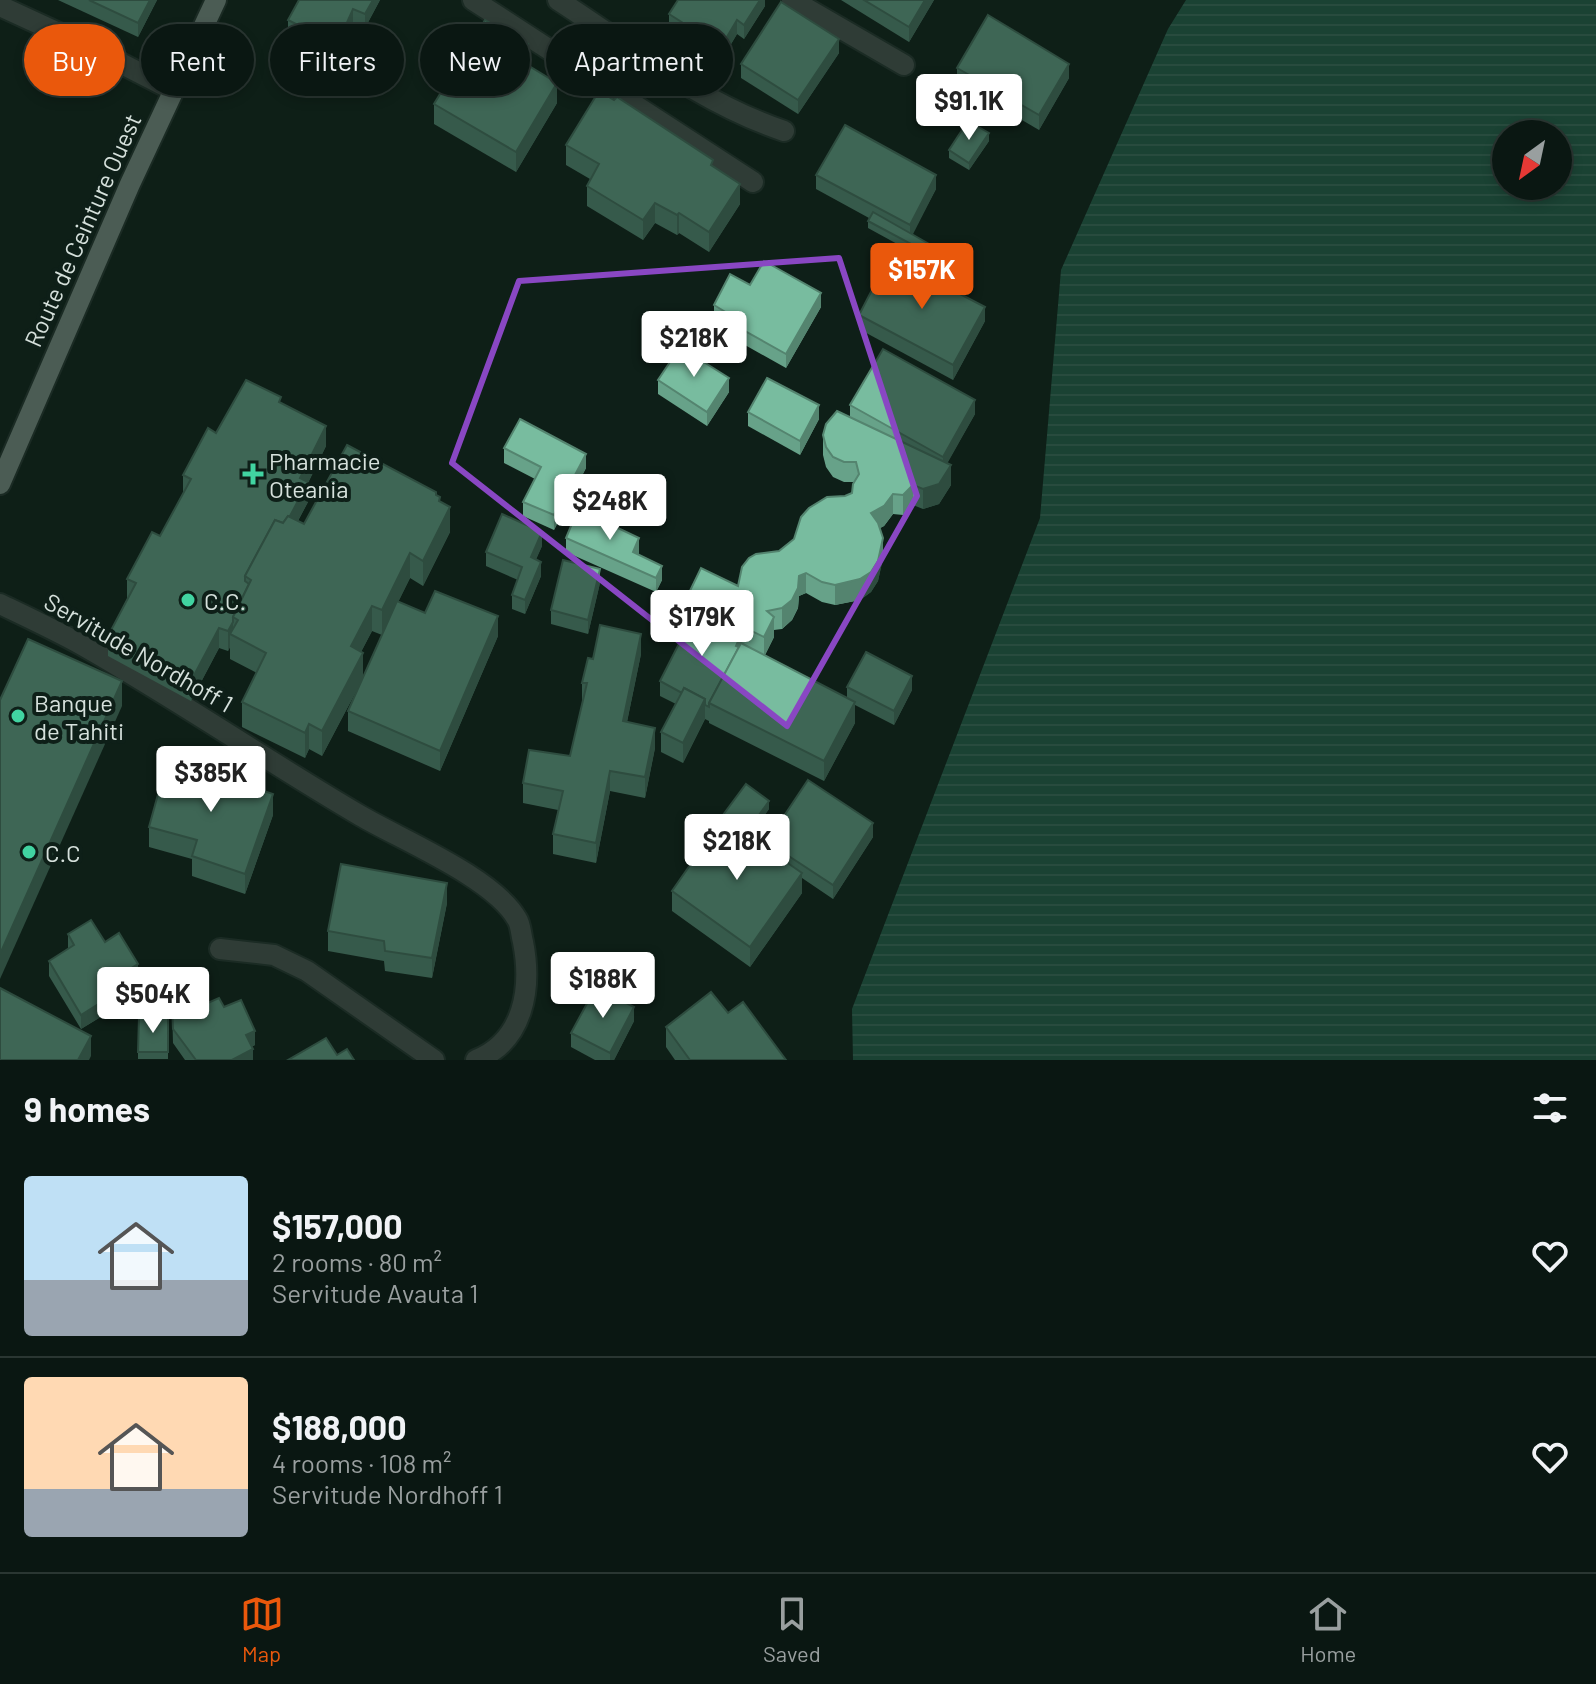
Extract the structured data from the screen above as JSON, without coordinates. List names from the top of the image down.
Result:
{
  "streets": {
    "main road": ["Route de Ceinture Ouest"],
    "street": ["Servitude Nordhoff 1"]
  },
  "places": {
    "health": ["Pharmacie Oteania"],
    "other": ["C.C.", "Banque de Tahiti", "C.C"]
  },
  "north": "bottom left",
  "page": {
    "chip": [
      "Buy",
      "Rent",
      "Filters",
      "New",
      "Apartment"
    ],
    "price": [
      "$91.1K",
      "$157K",
      "$218K",
      "$248K",
      "$179K",
      "$385K",
      "$218K",
      "$188K",
      "$504K"
    ],
    "heading": "9 homes",
    "list": [
      {
        "name": "$157,000",
        "note": "2 rooms · 80 m² · Servitude Avauta 1"
      },
      {
        "name": "$188,000",
        "note": "4 rooms · 108 m² · Servitude Nordhoff 1"
      }
    ],
    "tabs": ["Map", "Saved", "Home"]
  }
}
